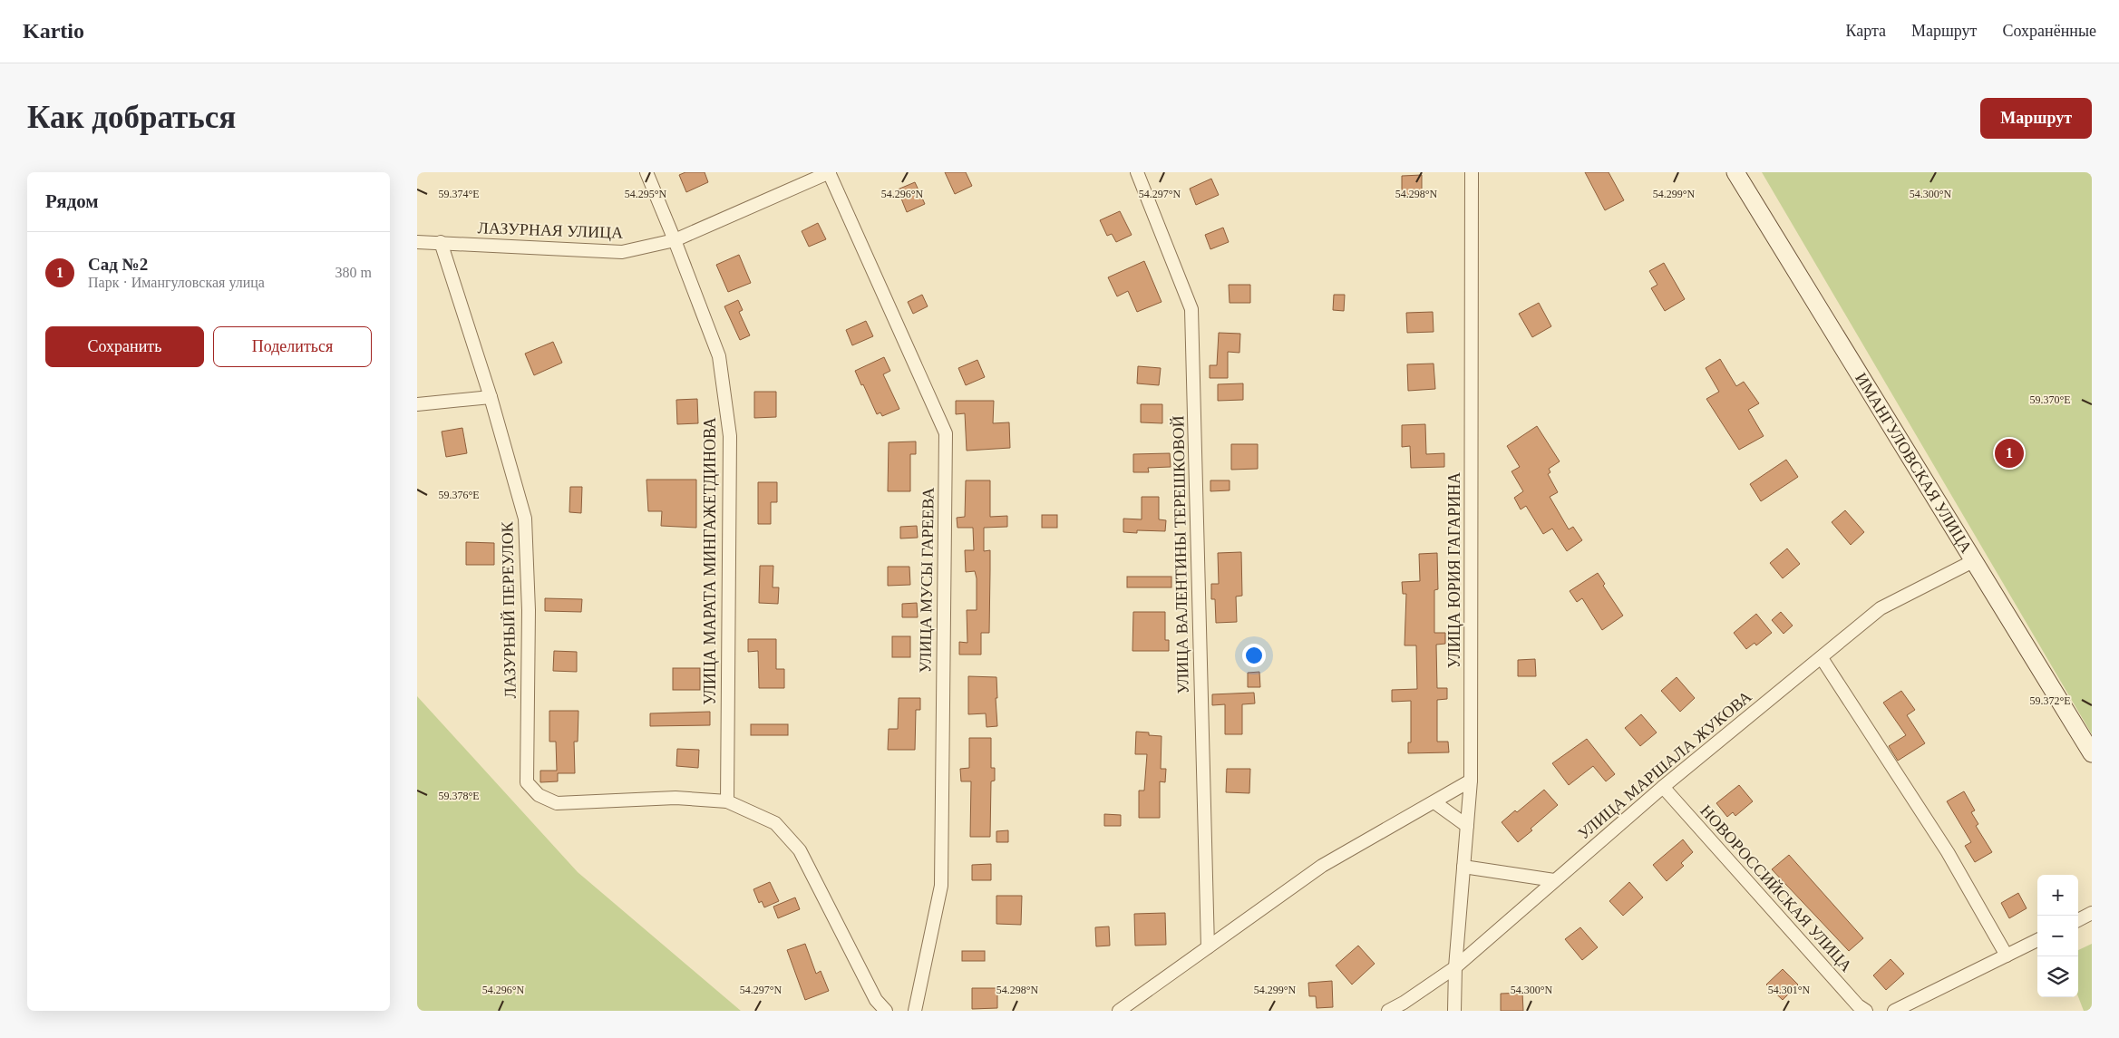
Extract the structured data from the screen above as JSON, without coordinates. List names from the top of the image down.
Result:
{
  "streets": {
    "street": [
      "ЛАЗУРНАЯ УЛИЦА",
      "ИМАНГУЛОВСКАЯ УЛИЦА",
      "УЛИЦА ВАЛЕНТИНЫ ТЕРЕШКОВОЙ",
      "УЛИЦА МАРАТА МИНГАЖЕТДИНОВА",
      "УЛИЦА ЮРИЯ ГАГАРИНА",
      "УЛИЦА МУСЫ ГАРЕЕВА",
      "ЛАЗУРНЫЙ ПЕРЕУЛОК",
      "УЛИЦА МАРШАЛА ЖУКОВА",
      "НОВОРОССИЙСКАЯ УЛИЦА"
    ]
  },
  "crossings": [
    ["ЛАЗУРНАЯ УЛИЦА", "УЛИЦА МАРАТА МИНГАЖЕТДИНОВА"],
    ["ЛАЗУРНАЯ УЛИЦА", "УЛИЦА МУСЫ ГАРЕЕВА"],
    ["ЛАЗУРНАЯ УЛИЦА", "ЛАЗУРНЫЙ ПЕРЕУЛОК"],
    ["ИМАНГУЛОВСКАЯ УЛИЦА", "УЛИЦА МАРШАЛА ЖУКОВА"],
    ["УЛИЦА МАРАТА МИНГАЖЕТДИНОВА", "ЛАЗУРНЫЙ ПЕРЕУЛОК"],
    ["УЛИЦА ЮРИЯ ГАГАРИНА", "УЛИЦА МАРШАЛА ЖУКОВА"],
    ["УЛИЦА МАРШАЛА ЖУКОВА", "НОВОРОССИЙСКАЯ УЛИЦА"]
  ],
  "page": {
    "header": "Kartio",
    "nav": ["Карта", "Маршрут", "Сохранённые"],
    "buttons": [
      "Маршрут",
      ["Сохранить", "Поделиться"]
    ],
    "title": "Как добраться",
    "heading": "Рядом",
    "list": [
      {
        "mark": "1",
        "name": "Сад №2",
        "note": "Парк · Имангуловская улица",
        "value": "380 m"
      }
    ],
    "pins": "1",
    "map_buttons": ["+", "−"]
  },
  "coordinates": [
    "54.295°N",
    "54.296°N",
    "54.297°N",
    "54.298°N",
    "54.299°N",
    "54.300°N",
    "59.374°E",
    "59.370°E",
    "59.376°E",
    "59.372°E",
    "59.378°E",
    "54.301°N"
  ]
}
